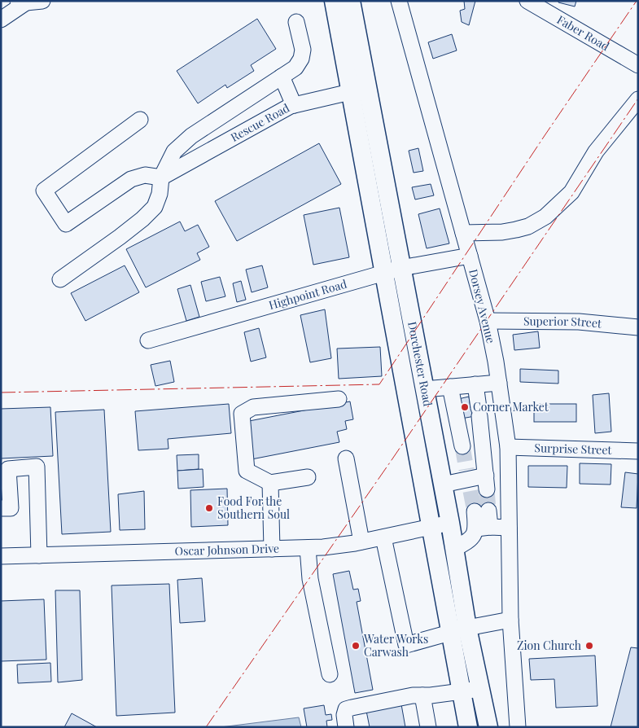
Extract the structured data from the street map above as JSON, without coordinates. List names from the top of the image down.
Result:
{
  "streets": {
    "main road": ["Dorchester Road"],
    "street": [
      "Faber Road",
      "Rescue Road",
      "Highpoint Road",
      "Dorsey Avenue",
      "Superior Street",
      "Surprise Street",
      "Oscar Johnson Drive"
    ]
  },
  "crossings": [
    ["Rescue Road", "Dorchester Road"],
    ["Highpoint Road", "Dorsey Avenue"],
    ["Highpoint Road", "Dorchester Road"],
    ["Dorsey Avenue", "Superior Street"],
    ["Dorsey Avenue", "Surprise Street"],
    ["Dorchester Road", "Oscar Johnson Drive"]
  ],
  "places": [
    "Corner Market",
    "Food For the Southern Soul",
    "Water Works Carwash",
    "Zion Church"
  ]
}
